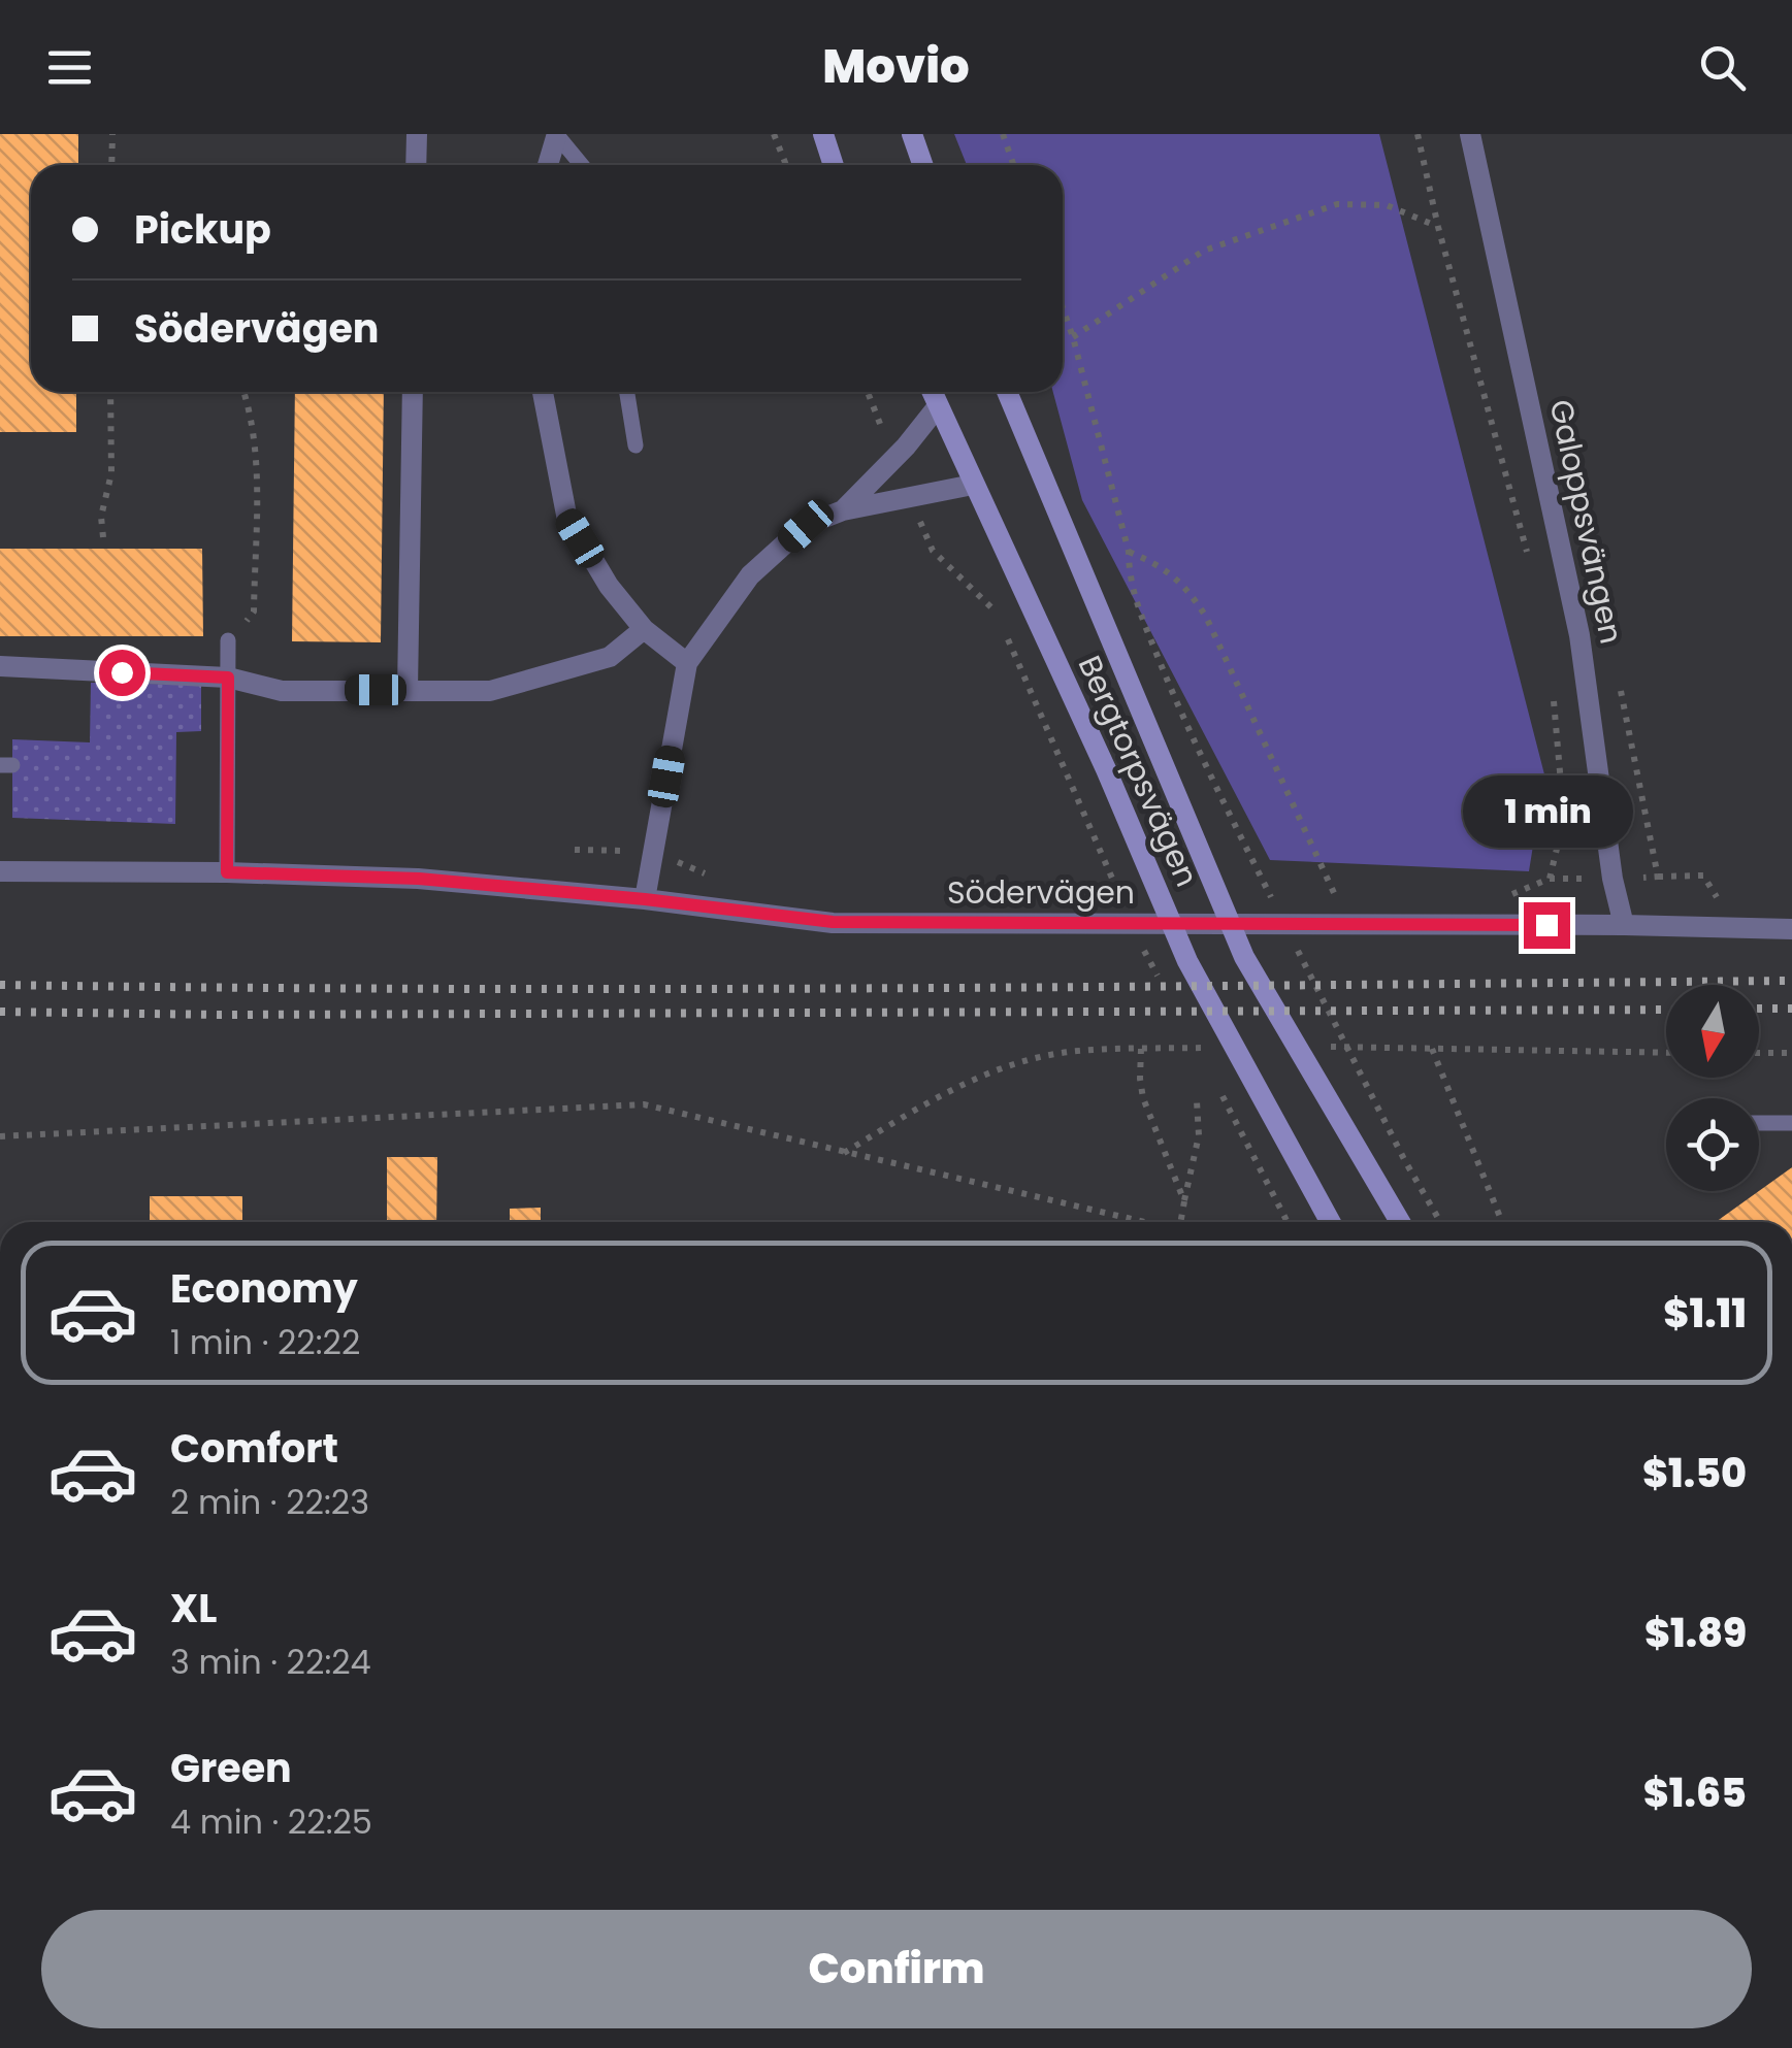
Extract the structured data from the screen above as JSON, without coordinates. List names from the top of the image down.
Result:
{
  "streets": {
    "main road": ["Bergtorpsvägen"],
    "street": ["Galoppsvängen", "Södervägen"]
  },
  "crossings": [
    ["Galoppsvängen", "Södervägen"]
  ],
  "north": "bottom",
  "page": {
    "header": "Movio",
    "banner": ["Pickup", "Södervägen"],
    "bubble": "1 min",
    "list": [
      {
        "name": "Economy",
        "note": "1 min · 22:22",
        "value": "$1.11"
      },
      {
        "name": "Comfort",
        "note": "2 min · 22:23",
        "value": "$1.50"
      },
      {
        "name": "XL",
        "note": "3 min · 22:24",
        "value": "$1.89"
      },
      {
        "name": "Green",
        "note": "4 min · 22:25",
        "value": "$1.65"
      }
    ],
    "buttons": "Confirm"
  }
}
